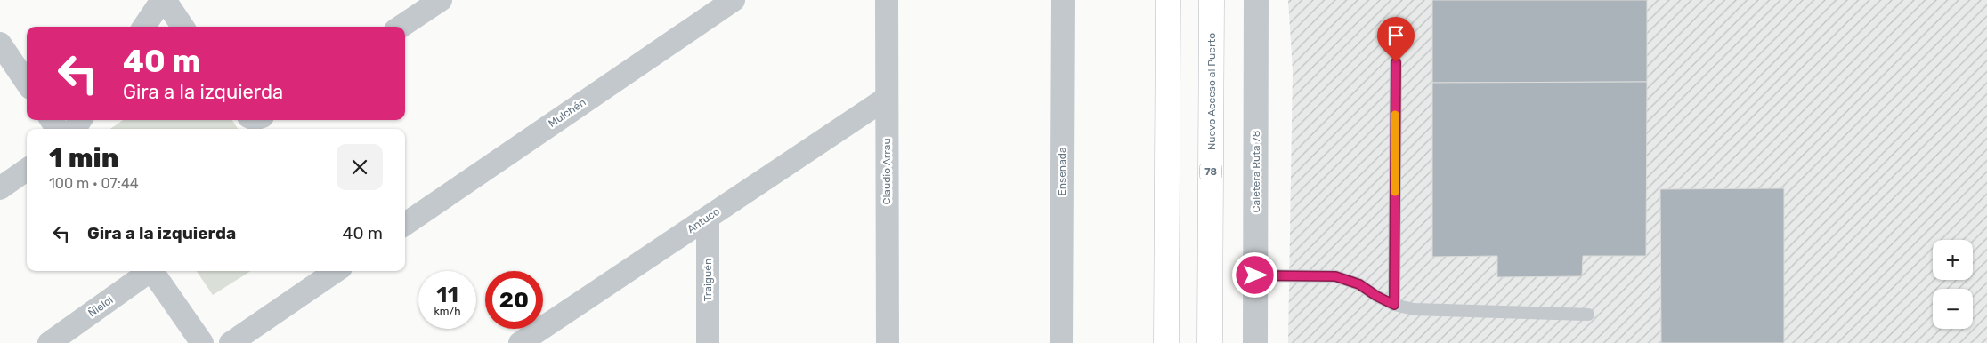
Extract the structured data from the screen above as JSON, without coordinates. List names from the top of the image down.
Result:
{
  "streets": {
    "highway": ["Nuevo Acceso al Puerto", "78"],
    "street": [
      "Mulchén",
      "Claudio Arrau",
      "Ensenada",
      "Caletera Ruta 78",
      "Antuco",
      "Traiguén",
      "Ñielol"
    ]
  },
  "crossings": [
    ["Claudio Arrau", "Antuco"],
    ["Antuco", "Traiguén"]
  ],
  "page": {
    "turn": ["40 m", "Gira a la izquierda"],
    "heading": ["1 min", "100 m · 07:44"],
    "list": [
      {
        "name": "Gira a la izquierda",
        "value": "40 m"
      }
    ],
    "map_buttons": ["+", "−"],
    "speed": "11 km/h",
    "limit": "20"
  }
}
